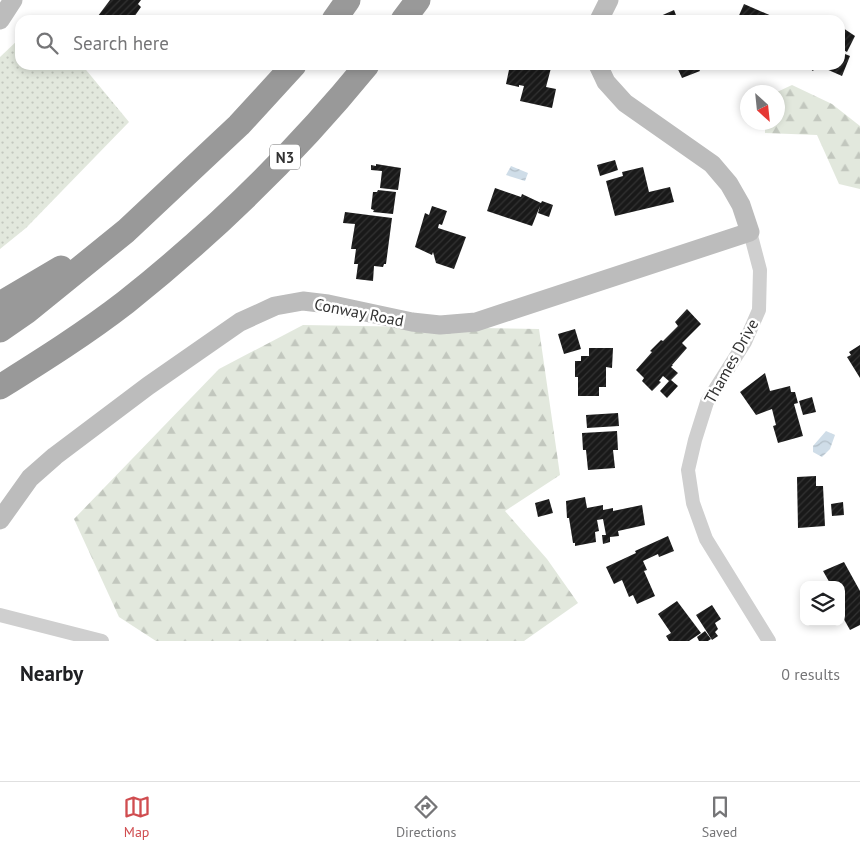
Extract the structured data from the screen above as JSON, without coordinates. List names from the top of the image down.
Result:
{
  "streets": {
    "highway": ["N3"],
    "street": ["Conway Road", "Thames Drive"]
  },
  "crossings": [
    ["Conway Road", "Thames Drive"]
  ],
  "north": "bottom right",
  "page": {
    "search": "Search here",
    "heading": ["Nearby", "0 results"],
    "nav": ["Map", "Directions", "Saved"]
  }
}
